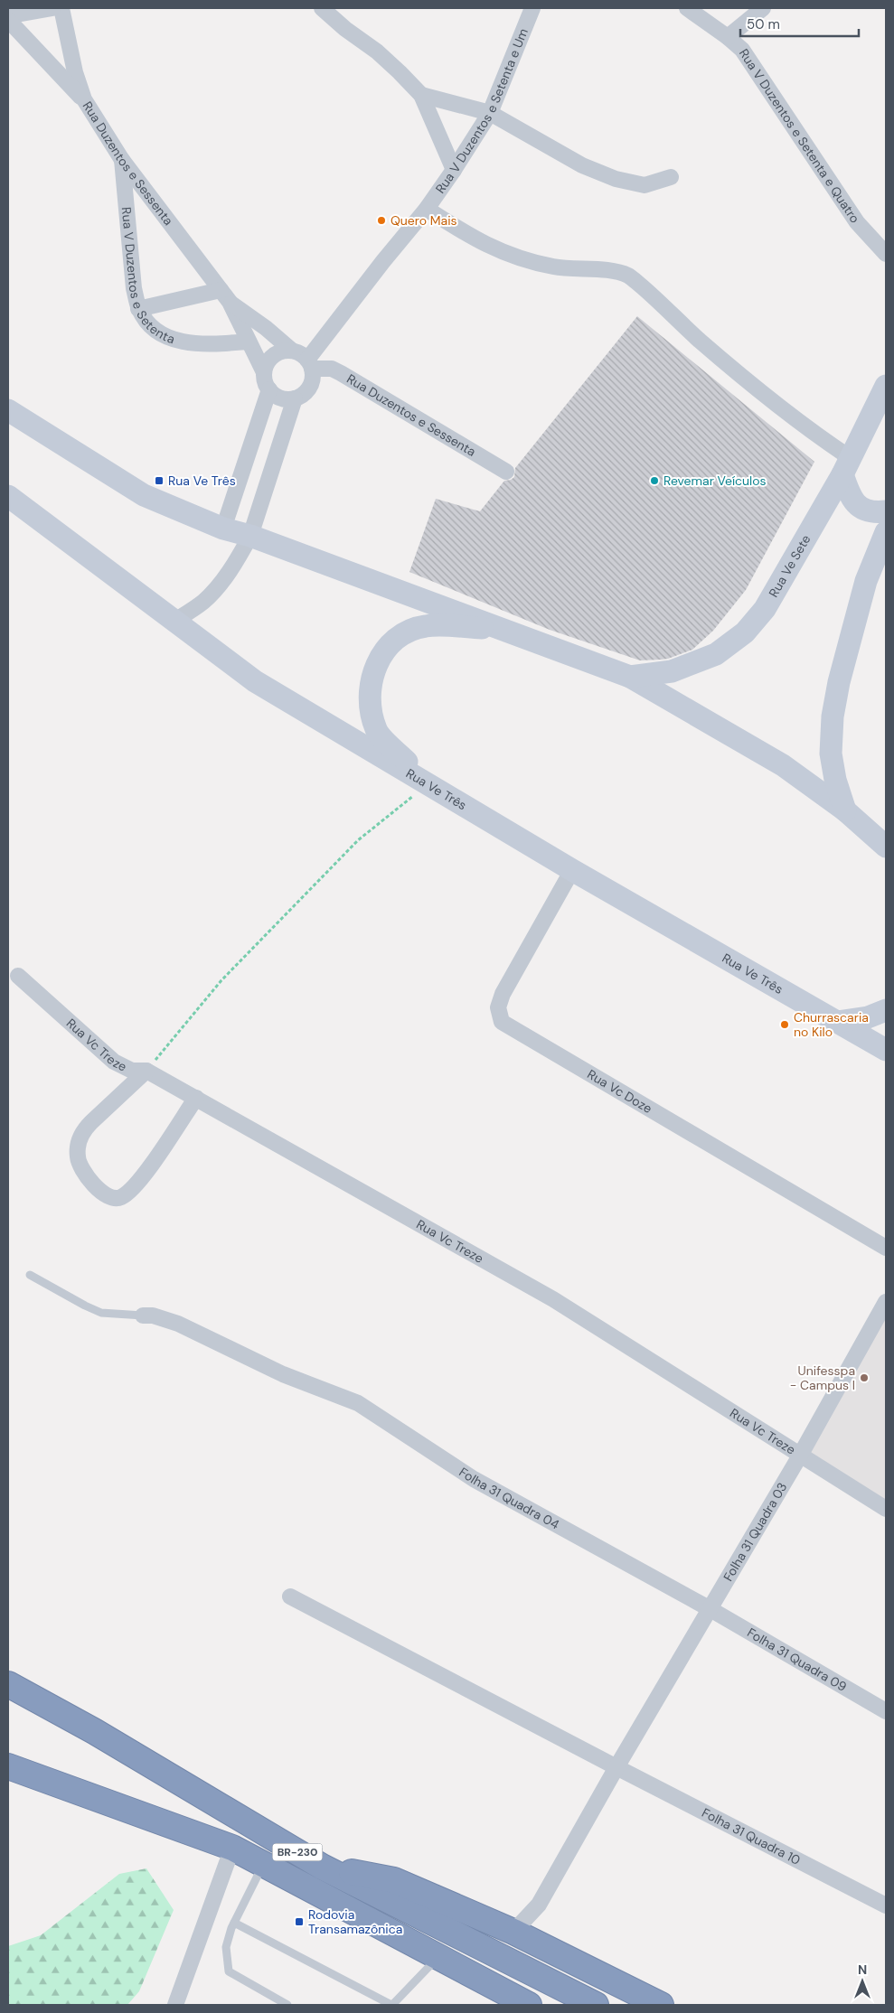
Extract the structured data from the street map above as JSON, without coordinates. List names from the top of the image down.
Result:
{
  "streets": {
    "highway": ["BR-230"],
    "main road": ["Rua Ve Sete", "Rua Ve Três"],
    "street": [
      "Rua V Duzentos e Setenta e Um",
      "Rua V Duzentos e Setenta e Quatro",
      "Rua Duzentos e Sessenta",
      "Rua V Duzentos e Setenta",
      "Rua Vc Treze",
      "Rua Vc Doze",
      "Folha 31 Quadra 04",
      "Folha 31 Quadra 03",
      "Folha 31 Quadra 09",
      "Folha 31 Quadra 10"
    ]
  },
  "crossings": [
    ["Rua V Duzentos e Setenta e Um", "Rua Duzentos e Sessenta"],
    ["Rua Duzentos e Sessenta", "Rua V Duzentos e Setenta"],
    ["Rua Ve Três", "Rua Vc Doze"],
    ["Rua Vc Treze", "Folha 31 Quadra 03"],
    ["Folha 31 Quadra 04", "Folha 31 Quadra 03"],
    ["Folha 31 Quadra 04", "Folha 31 Quadra 09"],
    ["Folha 31 Quadra 03", "Folha 31 Quadra 09"]
  ],
  "places": {
    "other": [
      "Quero Mais",
      "Revemar Veículos",
      "Churrascaria no Kilo",
      "Unifesspa - Campus I"
    ],
    "transit": ["Rua Ve Três", "Rodovia Transamazônica"]
  },
  "scale_bar": "50 m",
  "north": "top"
}
